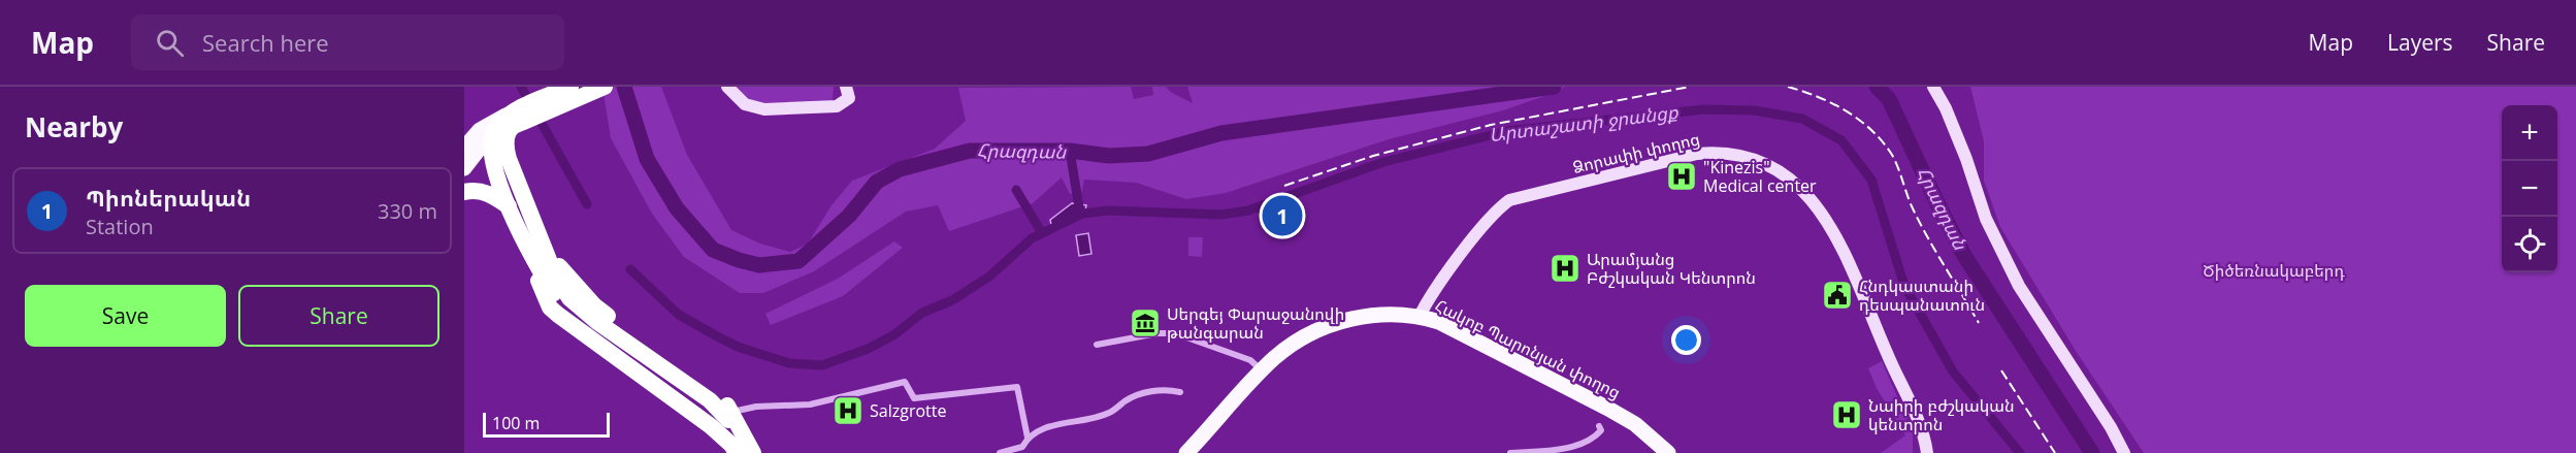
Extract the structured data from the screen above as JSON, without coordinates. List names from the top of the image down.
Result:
{
  "streets": {
    "main road": ["Հակոբ Պարոնյան փողոց"],
    "street": ["Ձորափի փողոց"]
  },
  "crossings": [
    ["Ձորափի փողոց", "Հակոբ Պարոնյան փողոց"]
  ],
  "water": ["Արտաշատի ջրանցք", "Հրազդան"],
  "parks": ["Ծիծեռնակաբերդ"],
  "places": {
    "hospital": [
      "\"Kinezis\" Medical center",
      "Արամյանց Բժշկական Կենտրոն",
      "Salzgrotte",
      "Նաիրի բժշկական կենտրոն"
    ],
    "public building": ["Հնդկաստանի դեսպանատուն"],
    "museum": ["Սերգեյ Փարաջանովի թանգարան"]
  },
  "scale_bar": "100 m",
  "page": {
    "header": "Map",
    "search": "Search here",
    "nav": ["Map", "Layers", "Share"],
    "heading": "Nearby",
    "map_buttons": ["+", "−"],
    "list": [
      {
        "mark": "1",
        "name": "Պիոներական",
        "note": "Station",
        "value": "330 m"
      }
    ],
    "pins": "1",
    "buttons": ["Save", "Share"],
    "scale": "100 m"
  }
}
